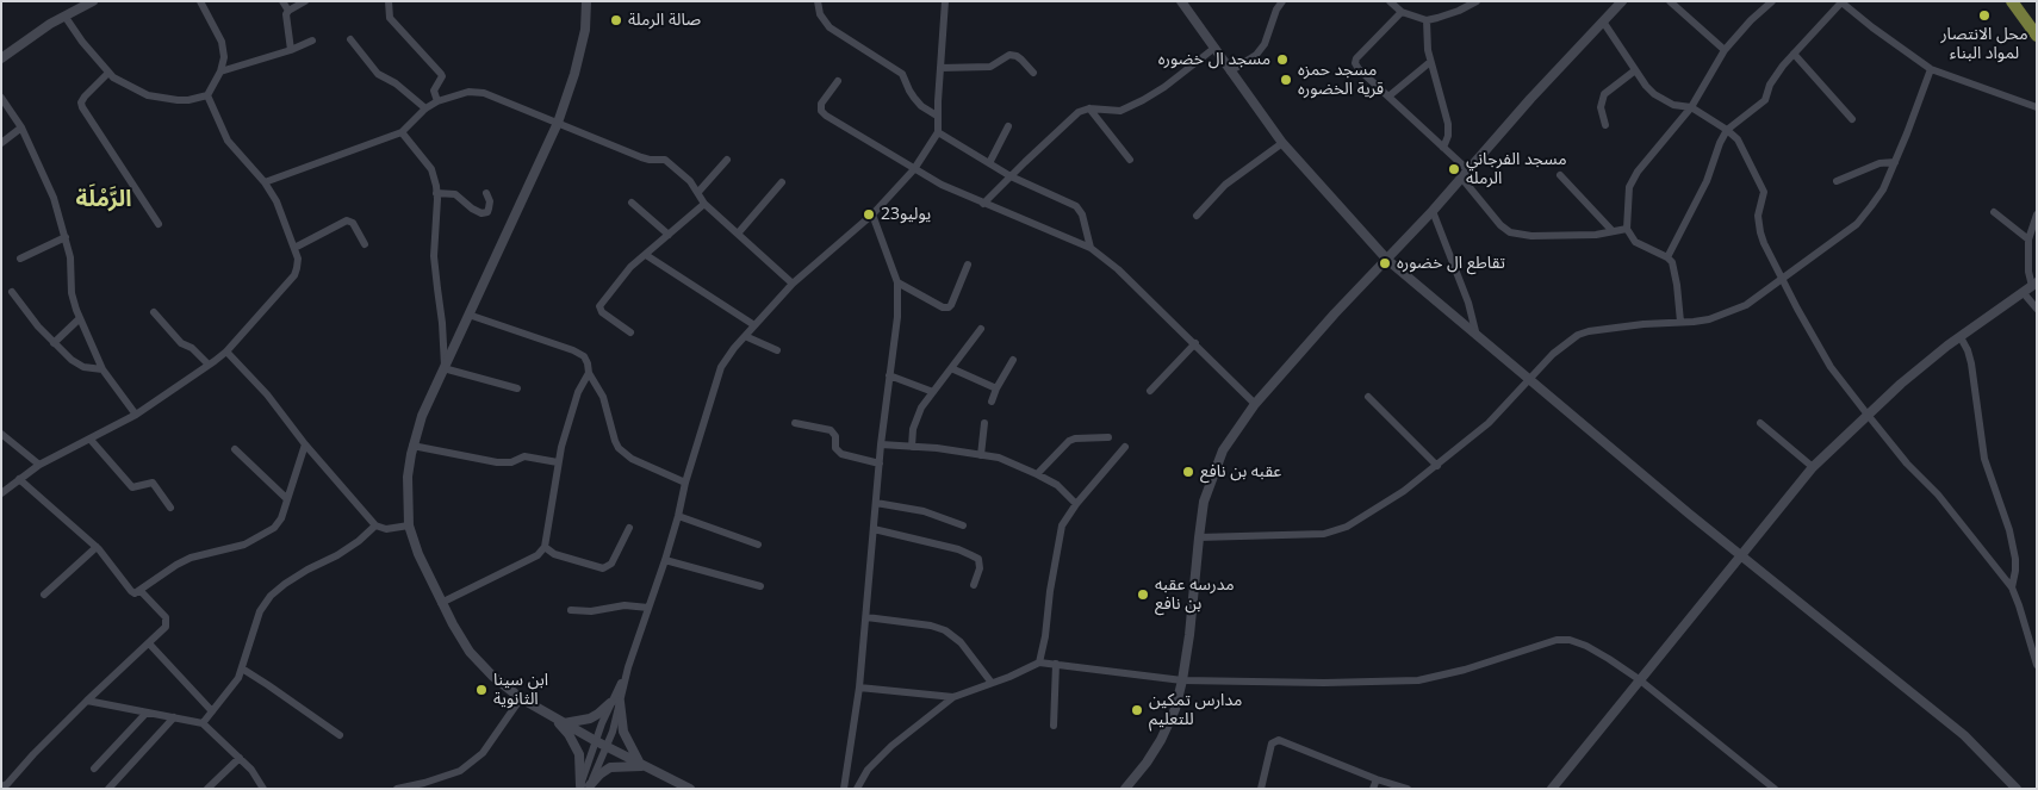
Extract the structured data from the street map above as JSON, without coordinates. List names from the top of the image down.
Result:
{
  "districts": ["الرَّمْلَة"],
  "places": [
    "محل الانتصار لمواد البناء",
    "صالة الرملة",
    "مسجد ال خضوره",
    "مسجد حمزه قرية الخضوره",
    "مسجد الفرجاني الرمله",
    "23يوليو",
    "تقاطع ال خضوره",
    "عقبه بن نافع",
    "مدرسه عقبه بن نافع",
    "ابن سينا الثانوية",
    "مدارس تمكين للتعليم"
  ]
}
